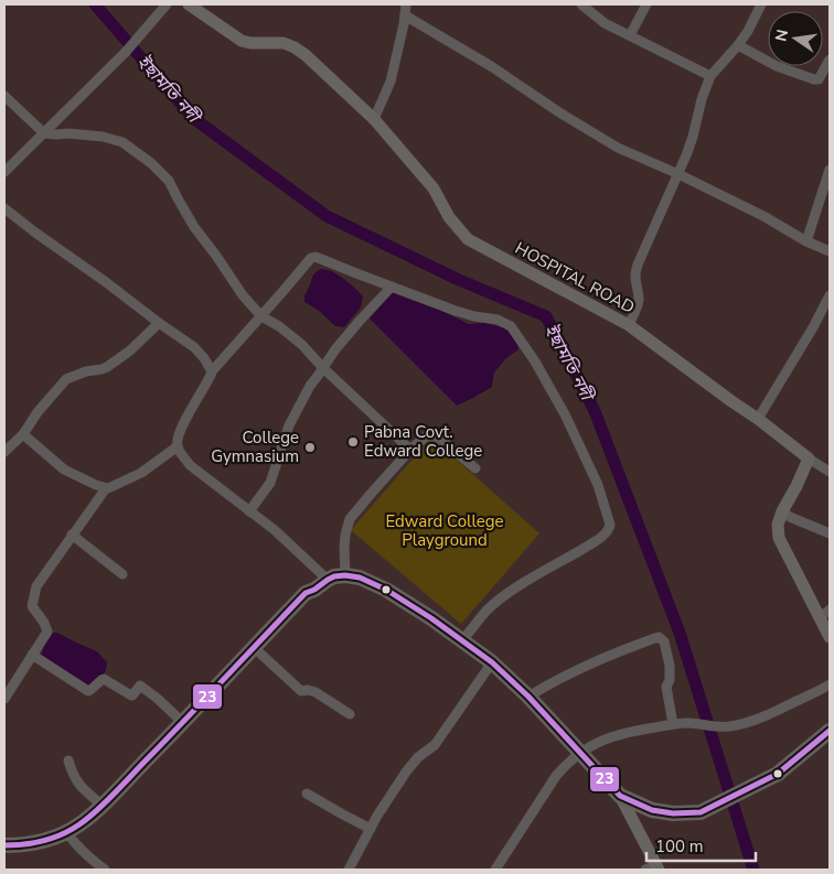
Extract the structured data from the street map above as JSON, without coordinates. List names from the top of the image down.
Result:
{
  "streets": {
    "main road": ["HOSPITAL ROAD"]
  },
  "water": ["ইছামতি নদী"],
  "parks": ["Edward College Playground"],
  "places": ["Pabna Covt. Edward College", "College Gymnasium"],
  "lines": ["transit line 23"],
  "scale_bar": "100 m",
  "north": "left"
}
